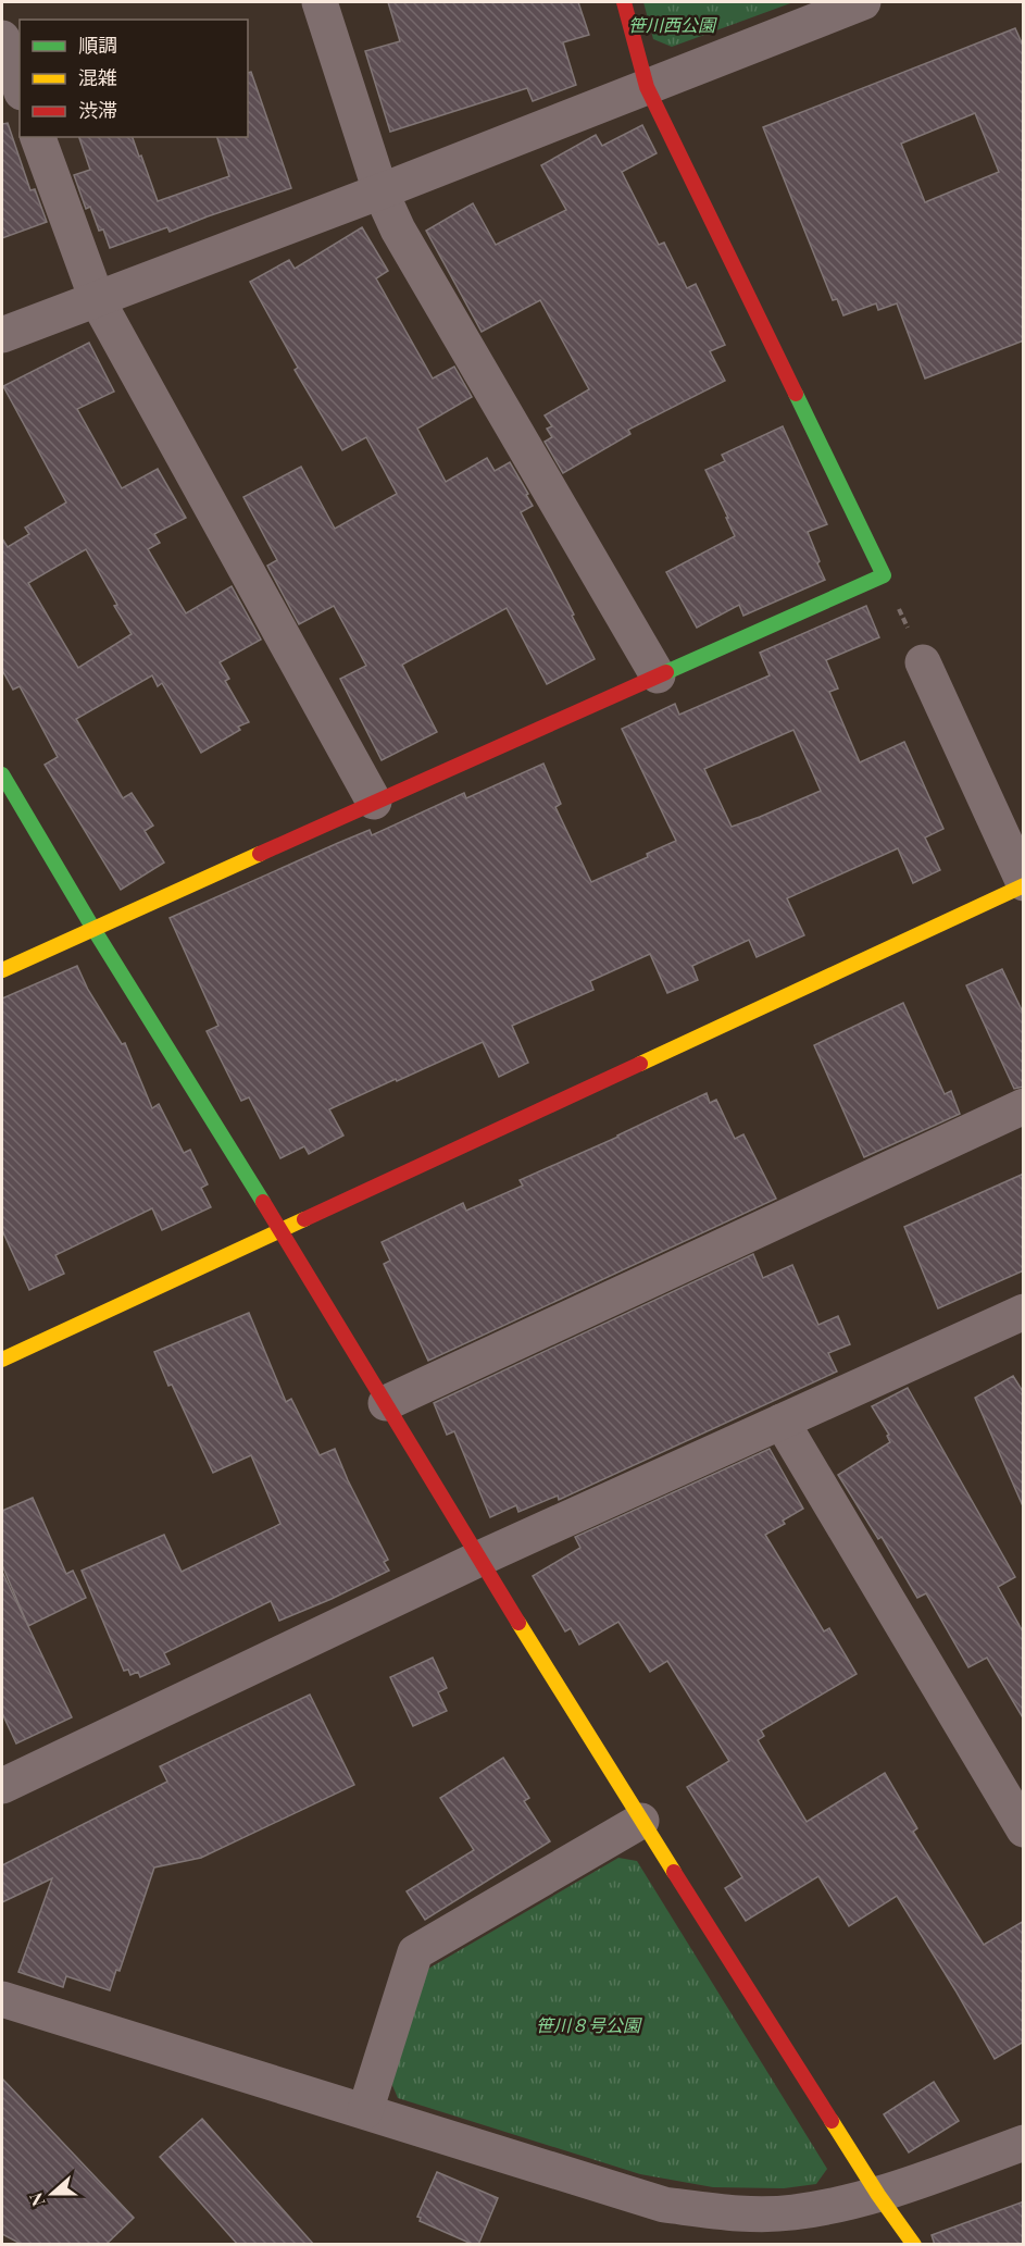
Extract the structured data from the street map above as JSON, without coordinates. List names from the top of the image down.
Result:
{
  "parks": ["笹川西公園", "笹川８号公園"],
  "legend": ["順調", "混雑", "渋滞"],
  "north": "left"
}
